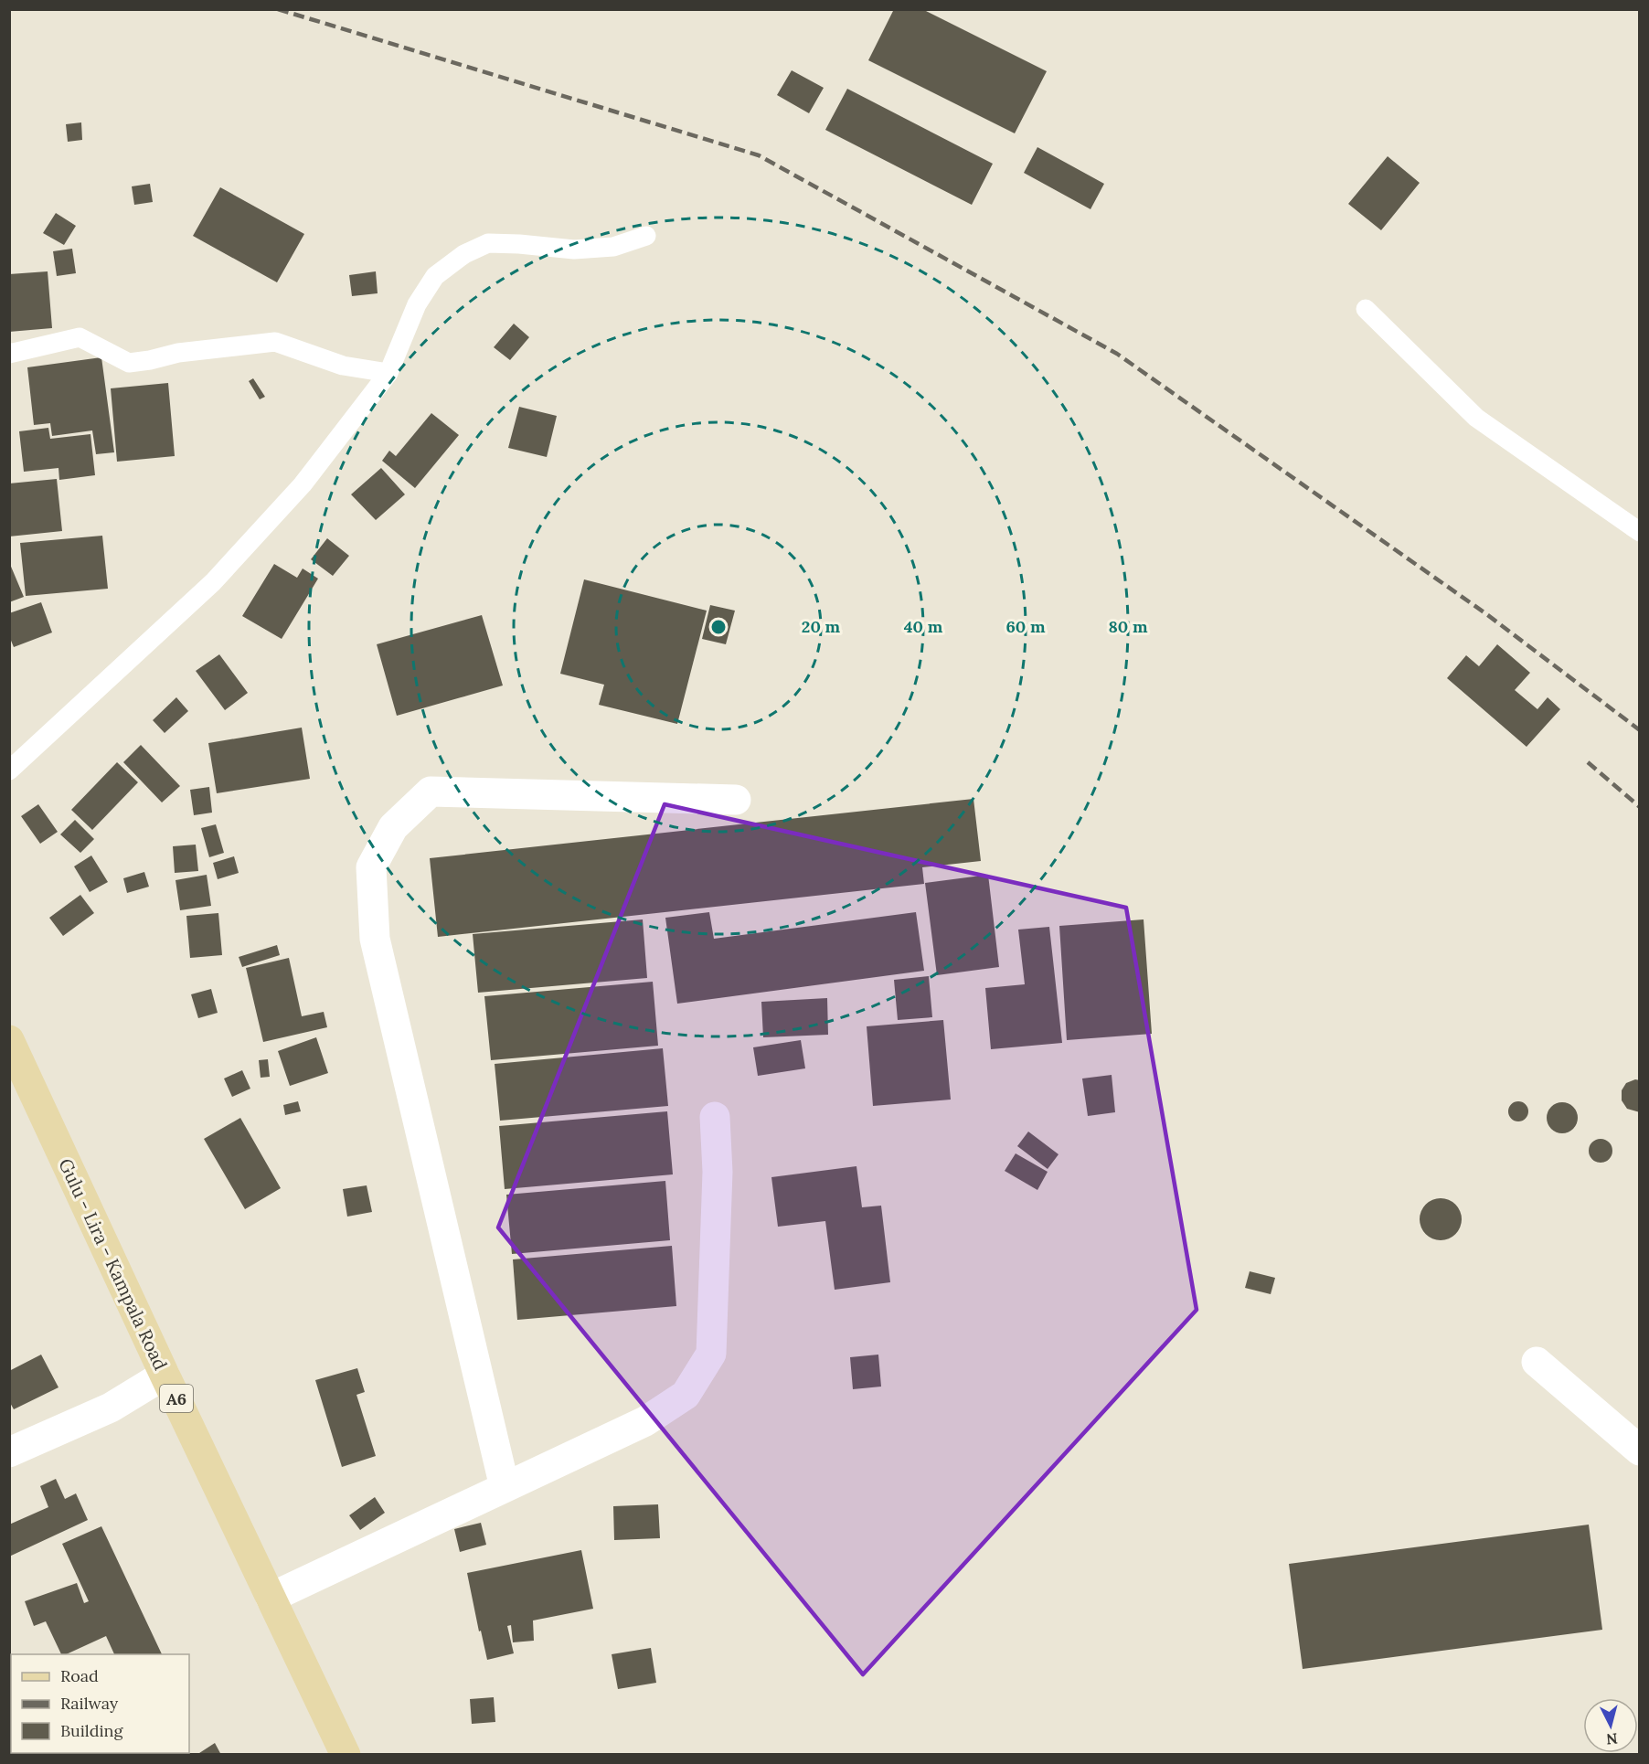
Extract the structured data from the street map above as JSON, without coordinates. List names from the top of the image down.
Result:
{
  "streets": {
    "main road": ["Gulu - Lira - Kampala Road", "A6"]
  },
  "legend": ["Road", "Railway", "Building"],
  "north": "bottom",
  "rings": [
    "20 m",
    "40 m",
    "60 m",
    "80 m"
  ]
}
